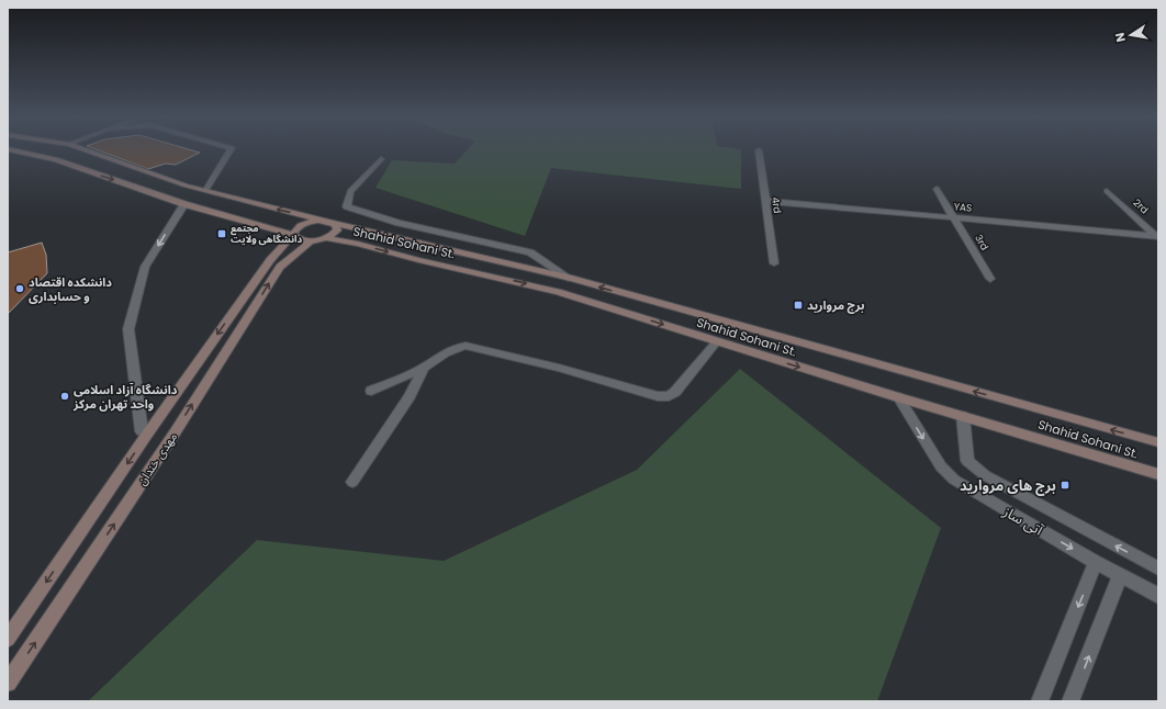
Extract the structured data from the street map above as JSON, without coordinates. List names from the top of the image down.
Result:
{
  "streets": {
    "main road": ["Shahid Sohani St.", "مهدی خندان"],
    "street": [
      "4rd",
      "2rd",
      "YAS",
      "3rd",
      "آتی ساز"
    ]
  },
  "crossings": [
    ["4rd", "YAS"],
    ["2rd", "YAS"],
    ["YAS", "3rd"],
    ["Shahid Sohani St.", "مهدی خندان"],
    ["Shahid Sohani St.", "آتی ساز"]
  ],
  "places": {
    "transit": ["مجتمع دانشگاهی ولایت", "برج مروارید", "برج های مروارید"],
    "other": ["دانشکده اقتصاد و حسابداری", "دانشگاه آزاد اسلامی واحد تهران مرکز"]
  },
  "north": "left"
}
